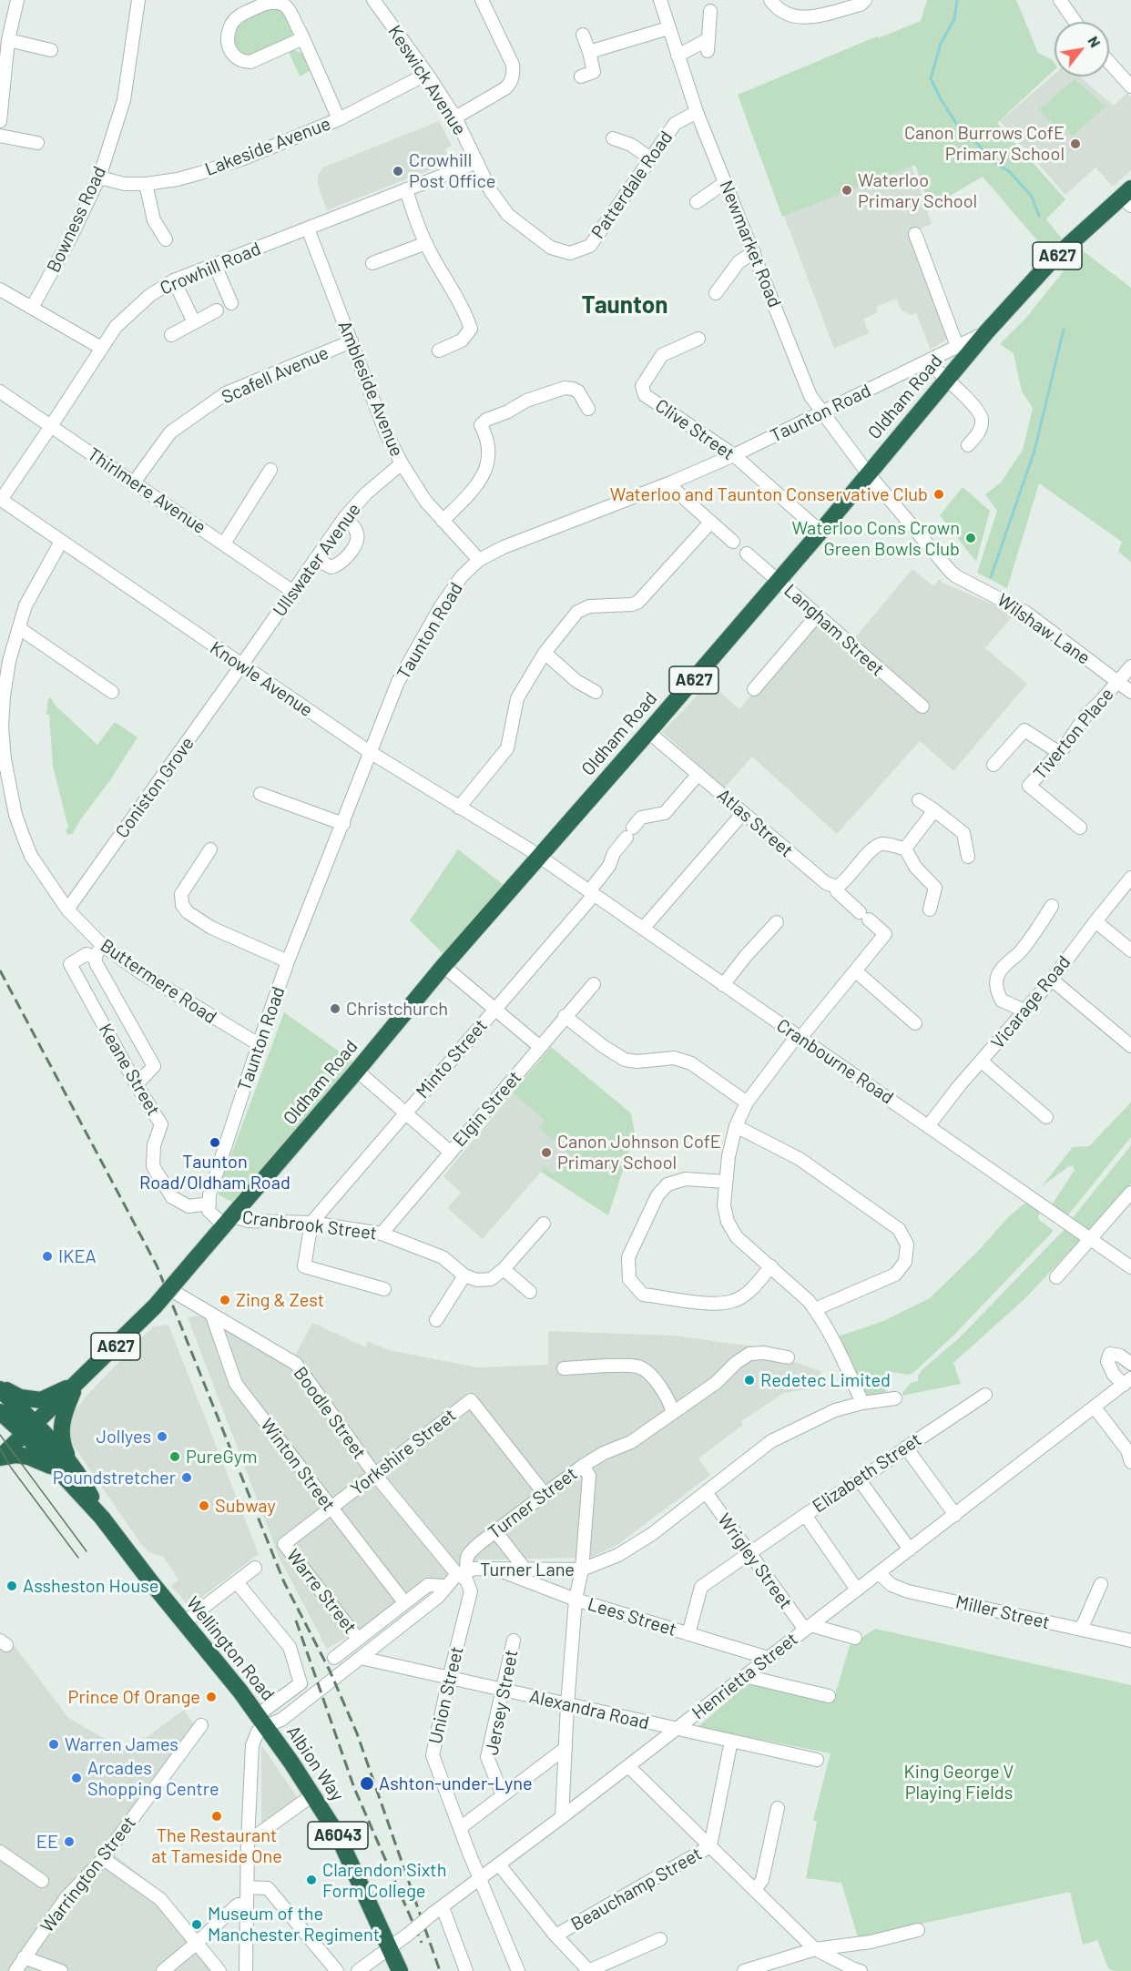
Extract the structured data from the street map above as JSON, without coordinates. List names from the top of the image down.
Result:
{
  "streets": {
    "highway": [
      "A627",
      "Oldham Road",
      "Wellington Road",
      "Albion Way",
      "A6043"
    ],
    "street": [
      "Keswick Avenue",
      "Lakeside Avenue",
      "Patterdale Road",
      "Bowness Road",
      "Newmarket Road",
      "Crowhill Road",
      "Scafell Avenue",
      "Ambleside Avenue",
      "Taunton Road",
      "Clive Street",
      "Thirlmere Avenue",
      "Ullswater Avenue",
      "Wilshaw Lane",
      "Langham Street",
      "Knowle Avenue",
      "Tiverton Place",
      "Coniston Grove",
      "Atlas Street",
      "Buttermere Road",
      "Vicarage Road",
      "Minto Street",
      "Cranbourne Road",
      "Keane Street",
      "Elgin Street",
      "Cranbrook Street",
      "Boodle Street",
      "Yorkshire Street",
      "Winton Street",
      "Elizabeth Street",
      "Turner Street",
      "Wrigley Street",
      "Turner Lane",
      "Warre Street",
      "Miller Street",
      "Lees Street",
      "Henrietta Street",
      "Union Street",
      "Jersey Street",
      "Alexandra Road",
      "Warrington Street",
      "Beauchamp Street"
    ]
  },
  "crossings": [
    ["Keswick Avenue", "Lakeside Avenue"],
    ["Keswick Avenue", "Patterdale Road"],
    ["Keswick Avenue", "Crowhill Road"],
    ["Lakeside Avenue", "Bowness Road"],
    ["Patterdale Road", "Newmarket Road"],
    ["Patterdale Road", "Crowhill Road"],
    ["Newmarket Road", "Oldham Road"],
    ["Newmarket Road", "Taunton Road"],
    ["Newmarket Road", "Wilshaw Lane"],
    ["A627", "Oldham Road"],
    ["A627", "Wellington Road"],
    ["Crowhill Road", "Ambleside Avenue"],
    ["Crowhill Road", "Thirlmere Avenue"],
    ["Crowhill Road", "Knowle Avenue"],
    ["Scafell Avenue", "Ambleside Avenue"],
    ["Scafell Avenue", "Thirlmere Avenue"],
    ["Ambleside Avenue", "Taunton Road"],
    ["Ambleside Avenue", "Ullswater Avenue"],
    ["Oldham Road", "Taunton Road"],
    ["Oldham Road", "Clive Street"],
    ["Oldham Road", "Wilshaw Lane"],
    ["Oldham Road", "Langham Street"],
    ["Oldham Road", "Knowle Avenue"],
    ["Oldham Road", "Atlas Street"],
    ["Oldham Road", "Cranbourne Road"],
    ["Oldham Road", "Cranbrook Street"],
    ["Oldham Road", "Boodle Street"],
    ["Oldham Road", "Wellington Road"],
    ["Taunton Road", "Clive Street"],
    ["Taunton Road", "Knowle Avenue"],
    ["Taunton Road", "Buttermere Road"],
    ["Taunton Road", "Keane Street"],
    ["Thirlmere Avenue", "Ullswater Avenue"],
    ["Ullswater Avenue", "Knowle Avenue"],
    ["Ullswater Avenue", "Coniston Grove"],
    ["Wilshaw Lane", "Tiverton Place"],
    ["Knowle Avenue", "Coniston Grove"],
    ["Knowle Avenue", "Buttermere Road"],
    ["Knowle Avenue", "Cranbourne Road"],
    ["Coniston Grove", "Buttermere Road"],
    ["Atlas Street", "Minto Street"],
    ["Vicarage Road", "Cranbourne Road"],
    ["Minto Street", "Cranbourne Road"],
    ["Minto Street", "Cranbrook Street"],
    ["Elgin Street", "Cranbrook Street"],
    ["Boodle Street", "Yorkshire Street"],
    ["Boodle Street", "Winton Street"],
    ["Boodle Street", "Turner Street"],
    ["Boodle Street", "Turner Lane"],
    ["Boodle Street", "Union Street"],
    ["Yorkshire Street", "Winton Street"],
    ["Yorkshire Street", "Turner Street"],
    ["Yorkshire Street", "Warre Street"],
    ["Elizabeth Street", "Wrigley Street"],
    ["Elizabeth Street", "Lees Street"],
    ["Turner Street", "Turner Lane"],
    ["Turner Street", "Union Street"],
    ["Wrigley Street", "Turner Lane"],
    ["Wrigley Street", "Henrietta Street"],
    ["Turner Lane", "Lees Street"],
    ["Turner Lane", "Wellington Road"],
    ["Turner Lane", "Union Street"],
    ["Turner Lane", "Alexandra Road"],
    ["Turner Lane", "Albion Way"],
    ["Miller Street", "Henrietta Street"],
    ["Lees Street", "Henrietta Street"],
    ["Wellington Road", "Albion Way"],
    ["Henrietta Street", "Union Street"],
    ["Henrietta Street", "Alexandra Road"],
    ["Henrietta Street", "Albion Way"],
    ["Union Street", "Alexandra Road"],
    ["Jersey Street", "Alexandra Road"],
    ["Alexandra Road", "Beauchamp Street"]
  ],
  "districts": ["Taunton"],
  "parks": ["King George V Playing Fields"],
  "places": [
    "Canon Burrows CofE Primary School",
    "Crowhill Post Office",
    "Waterloo Primary School",
    "Waterloo and Taunton Conservative Club",
    "Waterloo Cons Crown Green Bowls Club",
    "Christchurch",
    "Taunton Road/Oldham Road",
    "Canon Johnson CofE Primary School",
    "IKEA",
    "Zing & Zest",
    "Redetec Limited",
    "Jollyes",
    "PureGym",
    "Poundstretcher",
    "Subway",
    "Assheston House",
    "Prince Of Orange",
    "Warren James",
    "Arcades Shopping Centre",
    "Ashton-under-Lyne",
    "The Restaurant at Tameside One",
    "EE",
    "Clarendon Sixth Form College",
    "Museum of the Manchester Regiment"
  ],
  "north": "top right"
}
